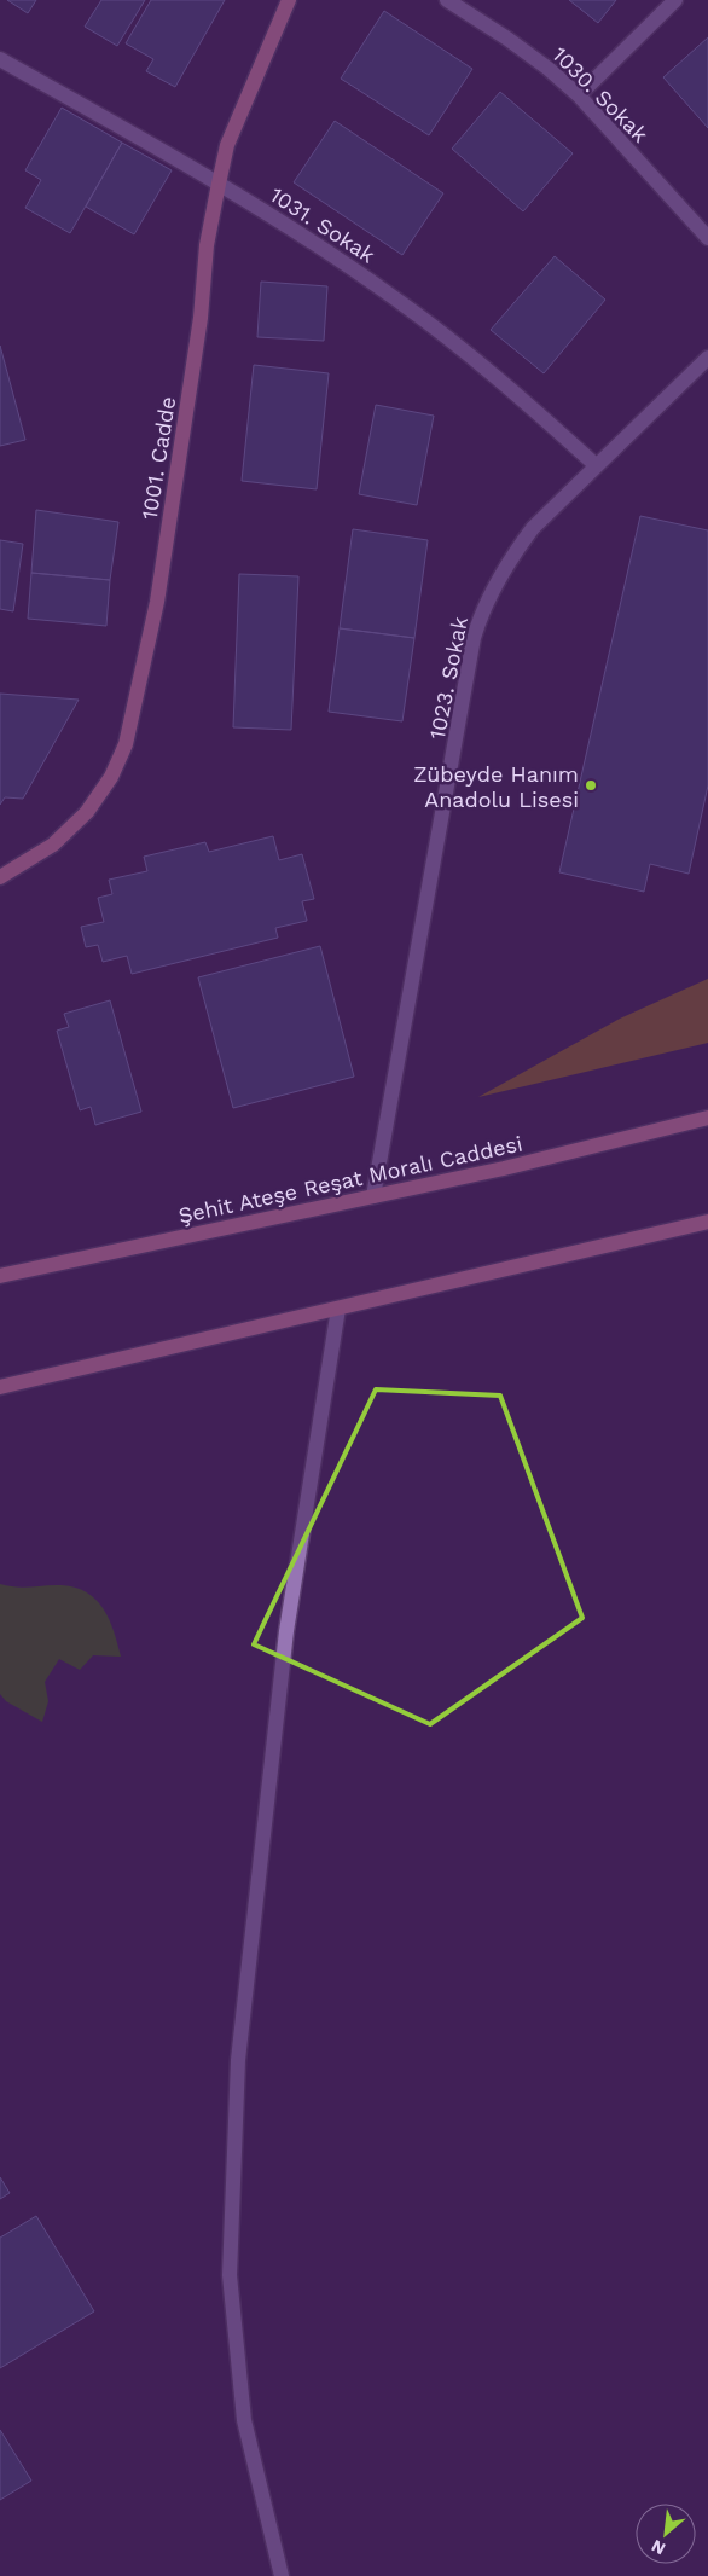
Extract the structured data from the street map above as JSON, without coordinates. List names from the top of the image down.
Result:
{
  "streets": {
    "main road": ["1001. Cadde", "Şehit Ateşe Reşat Moralı Caddesi"],
    "street": ["1030. Sokak", "1031. Sokak", "1023. Sokak"]
  },
  "crossings": [
    ["1031. Sokak", "1001. Cadde"],
    ["1031. Sokak", "1023. Sokak"],
    ["1023. Sokak", "Şehit Ateşe Reşat Moralı Caddesi"]
  ],
  "places": ["Zübeyde Hanım Anadolu Lisesi"],
  "north": "bottom left"
}
